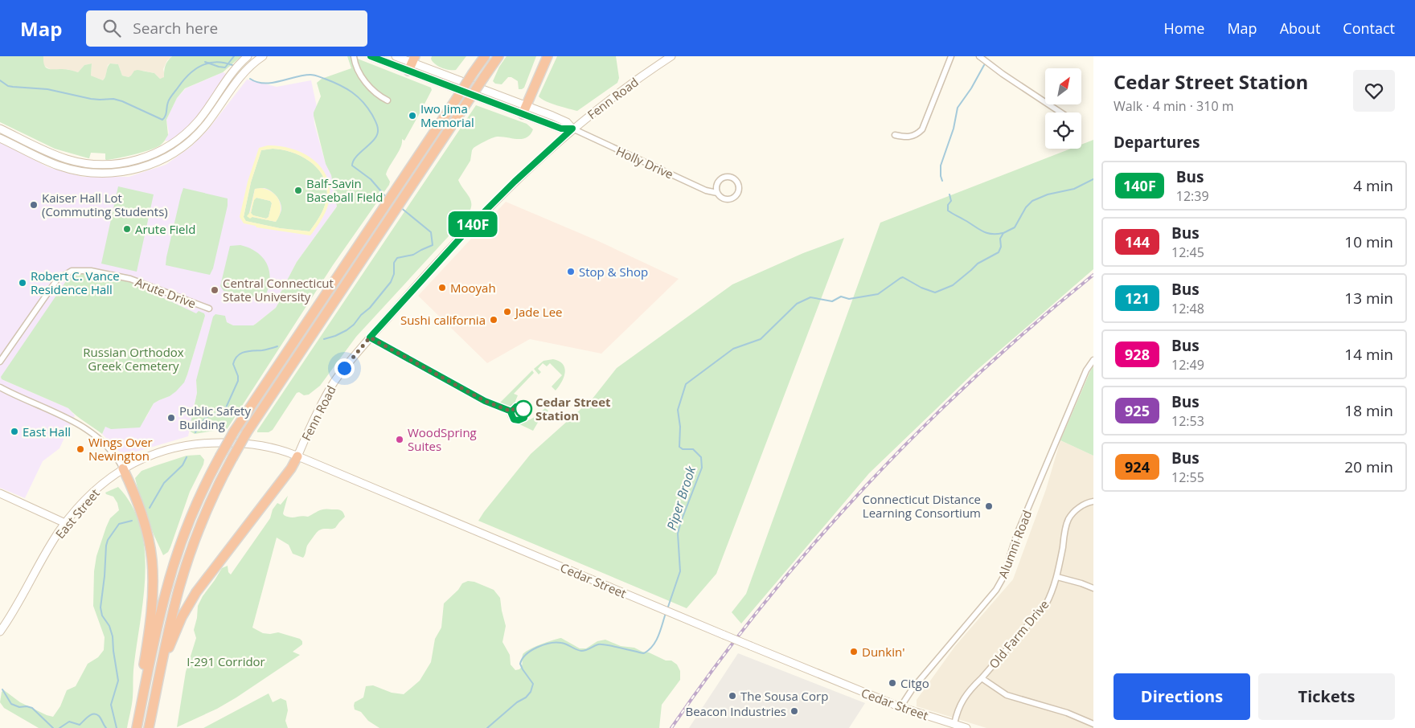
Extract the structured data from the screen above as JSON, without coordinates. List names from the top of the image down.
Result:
{
  "streets": {
    "main road": ["Fenn Road", "East Street", "Cedar Street"],
    "street": [
      "Holly Drive",
      "Arute Drive",
      "Alumni Road",
      "Old Farm Drive"
    ]
  },
  "crossings": [
    ["Fenn Road", "Holly Drive"],
    ["Fenn Road", "Cedar Street"],
    ["East Street", "Cedar Street"],
    ["Alumni Road", "Cedar Street"],
    ["Cedar Street", "Old Farm Drive"]
  ],
  "water": ["Piper Brook"],
  "parks": ["Russian Orthodox Greek Cemetery", "I-291 Corridor"],
  "places": [
    "Iwo Jima Memorial",
    "Balf-Savin Baseball Field",
    "Kaiser Hall Lot (Commuting Students)",
    "Arute Field",
    "Stop & Shop",
    "Robert C. Vance Residence Hall",
    "Mooyah",
    "Central Connecticut State University",
    "Jade Lee",
    "Sushi california",
    "Cedar Street Station",
    "Public Safety Building",
    "East Hall",
    "WoodSpring Suites",
    "Wings Over Newington",
    "Connecticut Distance Learning Consortium",
    "Dunkin'",
    "Citgo",
    "The Sousa Corp",
    "Beacon Industries"
  ],
  "lines": ["bus line 140F"],
  "north": "top right",
  "page": {
    "header": "Map",
    "search": "Search here",
    "nav": [
      "Home",
      "Map",
      "About",
      "Contact"
    ],
    "on_map": "140F",
    "heading": [
      ["Cedar Street Station", "Walk · 4 min · 310 m"],
      "Departures"
    ],
    "list": [
      {
        "mark": "140F",
        "name": "Bus",
        "note": "12:39",
        "value": "4 min"
      },
      {
        "mark": "144",
        "name": "Bus",
        "note": "12:45",
        "value": "10 min"
      },
      {
        "mark": "121",
        "name": "Bus",
        "note": "12:48",
        "value": "13 min"
      },
      {
        "mark": "928",
        "name": "Bus",
        "note": "12:49",
        "value": "14 min"
      },
      {
        "mark": "925",
        "name": "Bus",
        "note": "12:53",
        "value": "18 min"
      },
      {
        "mark": "924",
        "name": "Bus",
        "note": "12:55",
        "value": "20 min"
      }
    ],
    "buttons": ["Directions", "Tickets"]
  }
}
